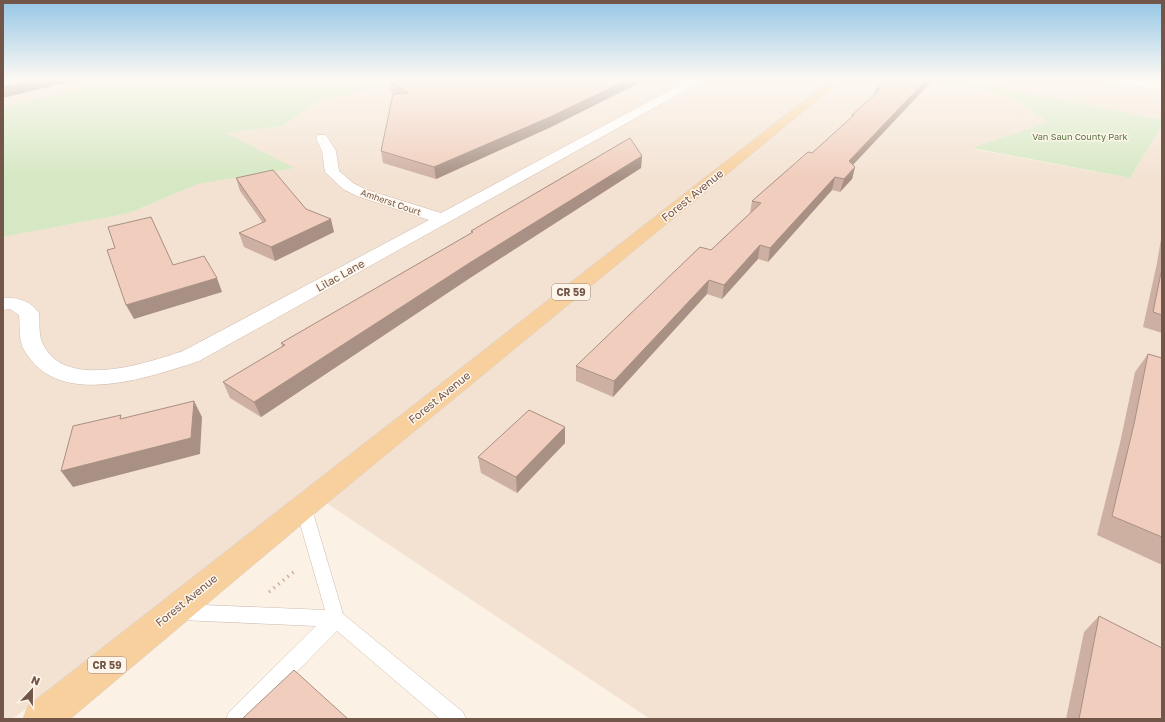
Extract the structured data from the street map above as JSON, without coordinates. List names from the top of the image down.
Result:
{
  "streets": {
    "main road": ["Forest Avenue", "CR 59"],
    "street": ["Amherst Court", "Lilac Lane"]
  },
  "crossings": [
    ["Amherst Court", "Lilac Lane"]
  ],
  "parks": ["Van Saun County Park"],
  "north": "top"
}
